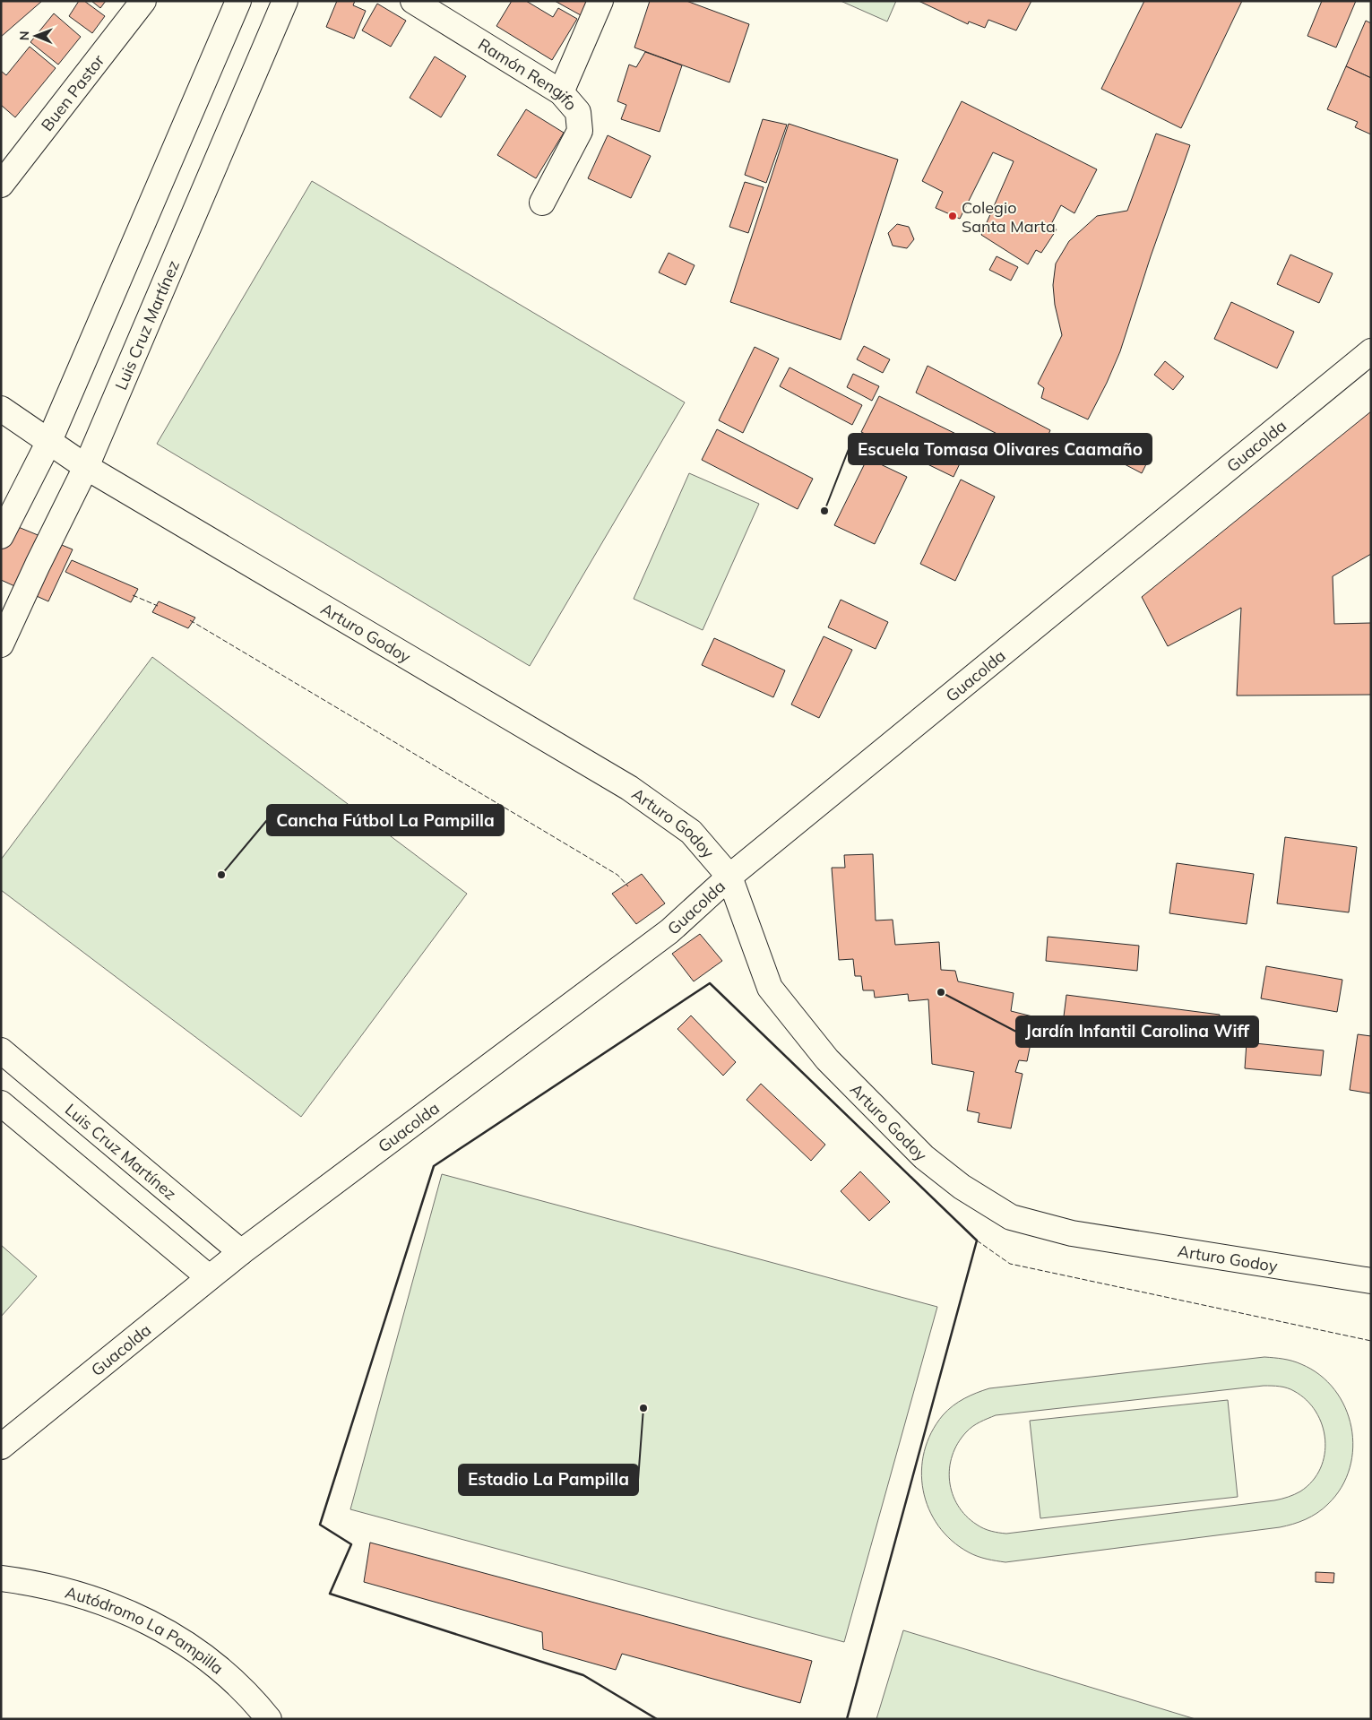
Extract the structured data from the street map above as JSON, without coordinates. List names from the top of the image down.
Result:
{
  "streets": {
    "street": [
      "Ramón Rengifo",
      "Buen Pastor",
      "Luis Cruz Martínez",
      "Guacolda",
      "Arturo Godoy",
      "Autódromo La Pampilla"
    ]
  },
  "crossings": [
    ["Luis Cruz Martínez", "Guacolda"],
    ["Luis Cruz Martínez", "Arturo Godoy"],
    ["Guacolda", "Arturo Godoy"]
  ],
  "places": [
    "Colegio Santa Marta",
    "Escuela Tomasa Olivares Caamaño",
    "Cancha Fútbol La Pampilla",
    "Jardín Infantil Carolina Wiff",
    "Estadio La Pampilla"
  ],
  "north": "left"
}
